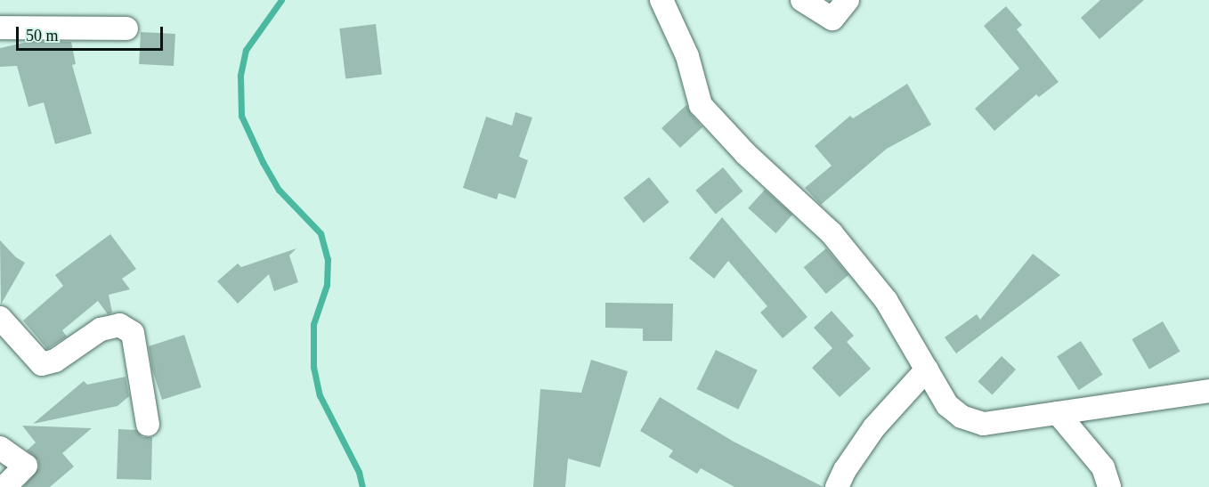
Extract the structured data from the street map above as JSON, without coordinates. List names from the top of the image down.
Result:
{
  "scale_bar": "50 m"
}
